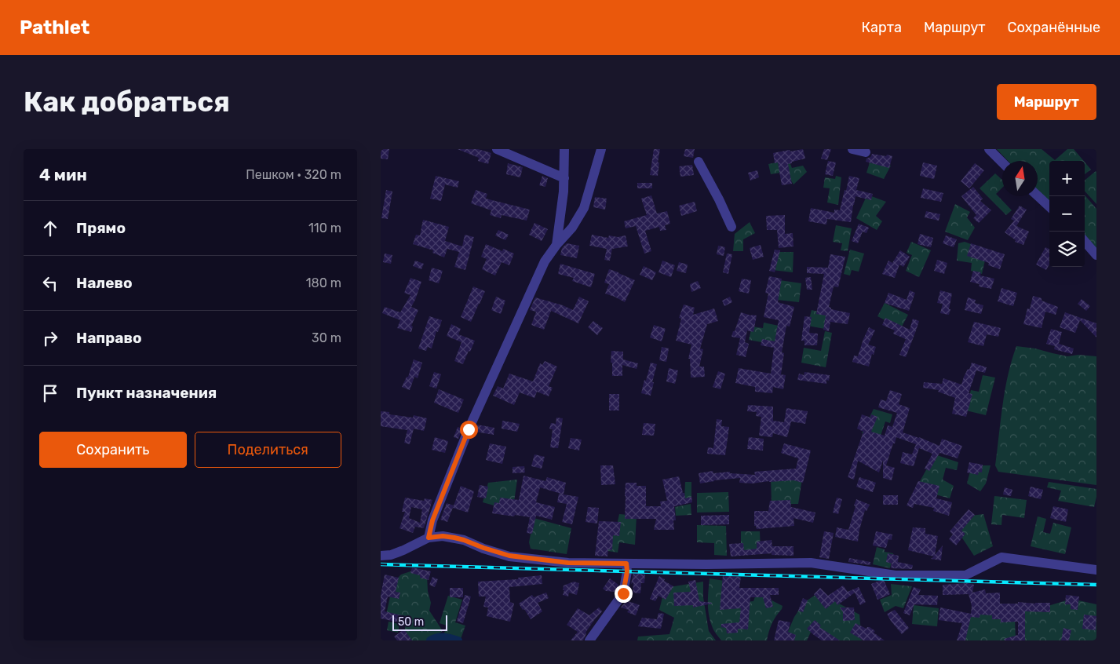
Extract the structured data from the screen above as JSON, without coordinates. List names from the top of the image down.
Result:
{
  "scale_bar": "50 m",
  "north": "top",
  "page": {
    "header": "Pathlet",
    "nav": ["Карта", "Маршрут", "Сохранённые"],
    "buttons": [
      "Маршрут",
      ["Сохранить", "Поделиться"]
    ],
    "title": "Как добраться",
    "heading": ["4 мин", "Пешком · 320 m"],
    "map_buttons": ["+", "−"],
    "list": [
      ["Прямо", "110 m"],
      ["Налево", "180 m"],
      ["Направо", "30 m"],
      "Пункт назначения"
    ],
    "scale": "50 m"
  }
}
